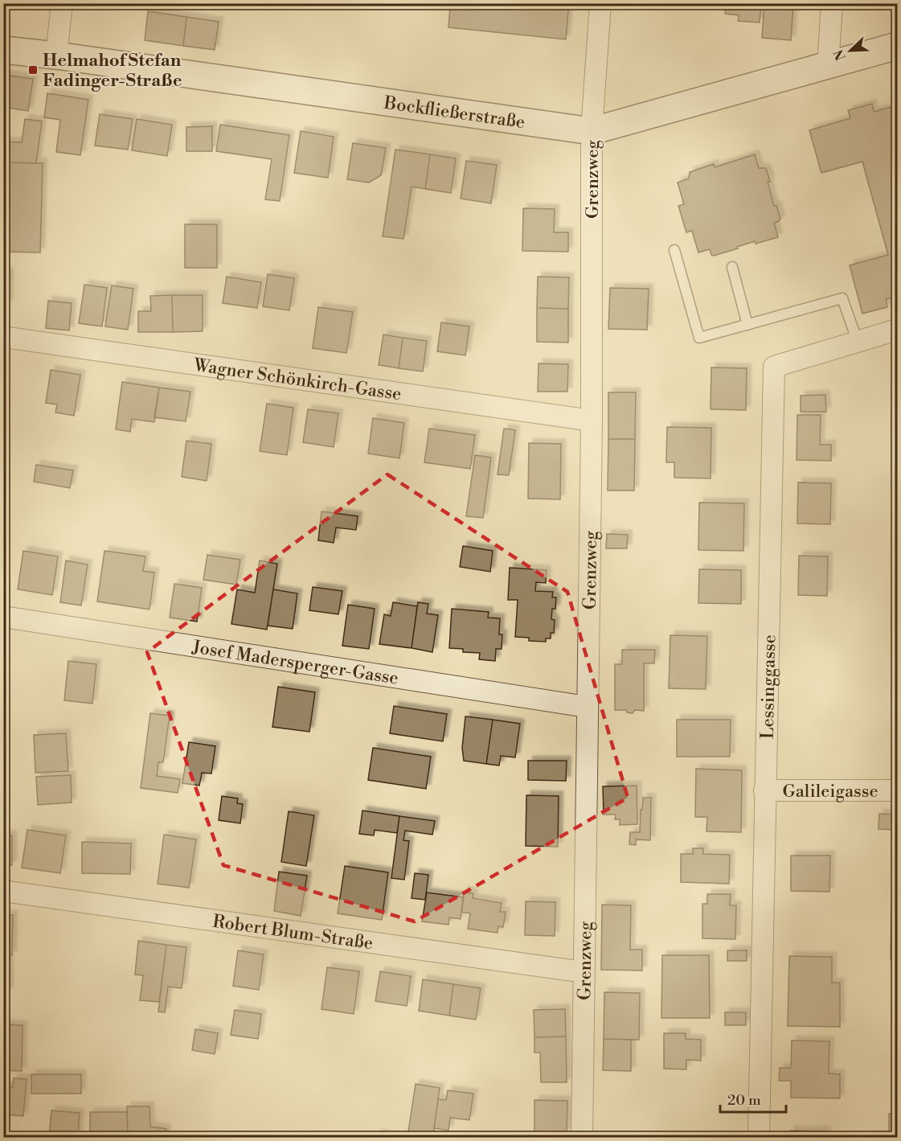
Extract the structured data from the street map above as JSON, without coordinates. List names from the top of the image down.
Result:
{
  "streets": {
    "main road": ["Bockfließerstraße"],
    "street": [
      "Grenzweg",
      "Wagner Schönkirch-Gasse",
      "Josef Madersperger-Gasse",
      "Lessinggasse",
      "Galileigasse",
      "Robert Blum-Straße"
    ]
  },
  "crossings": [
    ["Bockfließerstraße", "Grenzweg"],
    ["Grenzweg", "Wagner Schönkirch-Gasse"],
    ["Grenzweg", "Josef Madersperger-Gasse"],
    ["Grenzweg", "Robert Blum-Straße"],
    ["Lessinggasse", "Galileigasse"]
  ],
  "places": {
    "transit": ["Helmahof Stefan Fadinger-Straße"]
  },
  "scale_bar": "20 m",
  "north": "bottom left"
}
